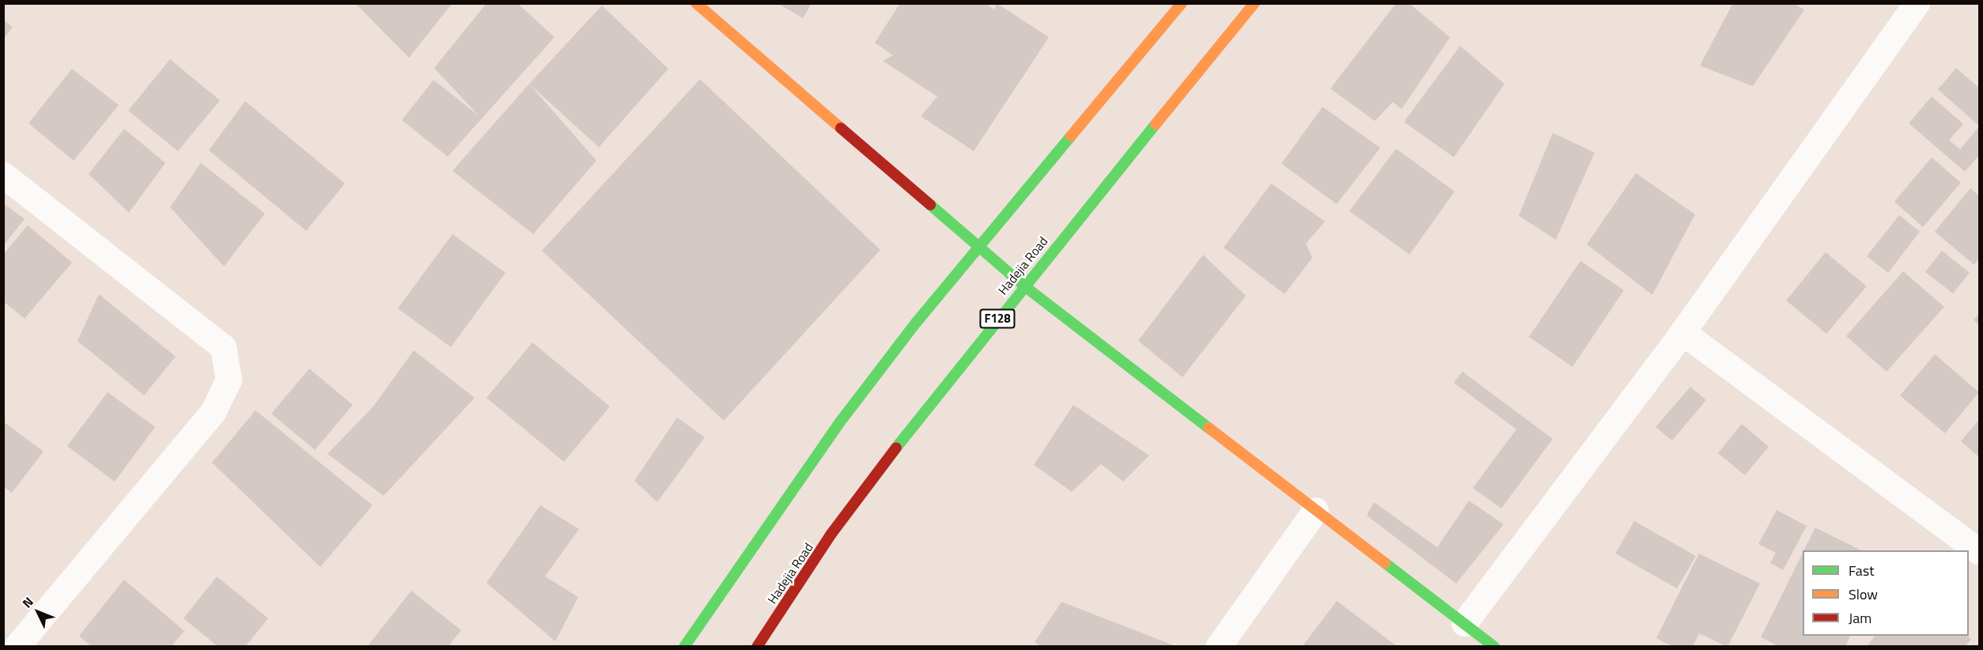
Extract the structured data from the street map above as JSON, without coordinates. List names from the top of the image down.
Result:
{
  "streets": {
    "main road": ["Hadejia Road", "F128"]
  },
  "legend": ["Fast", "Slow", "Jam"],
  "north": "top left"
}
